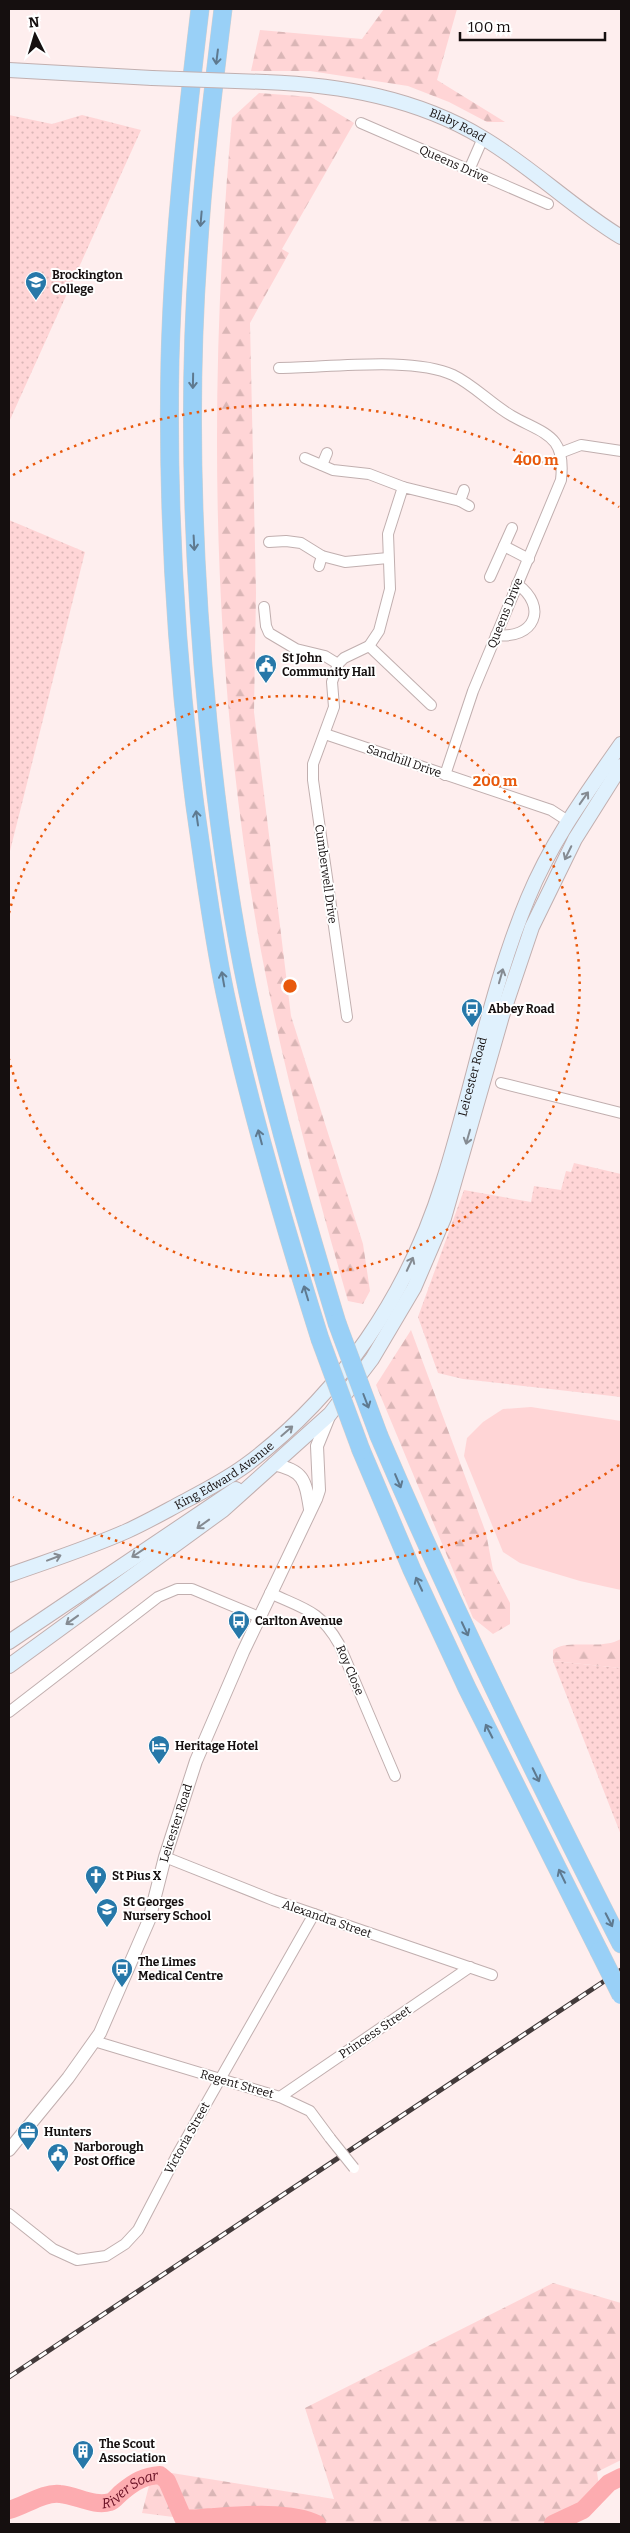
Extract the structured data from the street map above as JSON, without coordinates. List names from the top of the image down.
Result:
{
  "streets": {
    "main road": ["Blaby Road", "Leicester Road", "King Edward Avenue"],
    "street": [
      "Queens Drive",
      "Sandhill Drive",
      "Cumberwell Drive",
      "Roy Close",
      "Alexandra Street",
      "Princess Street",
      "Regent Street",
      "Victoria Street"
    ]
  },
  "crossings": [
    ["Queens Drive", "Sandhill Drive"],
    ["Sandhill Drive", "Cumberwell Drive"],
    ["Sandhill Drive", "Leicester Road"],
    ["Leicester Road", "King Edward Avenue"],
    ["Leicester Road", "Roy Close"],
    ["Leicester Road", "Alexandra Street"],
    ["Leicester Road", "Regent Street"],
    ["Alexandra Street", "Princess Street"],
    ["Alexandra Street", "Victoria Street"],
    ["Princess Street", "Regent Street"],
    ["Regent Street", "Victoria Street"]
  ],
  "water": ["River Soar"],
  "places": {
    "school or university": ["Brockington College", "St Georges Nursery School"],
    "public building": ["St John Community Hall", "Narborough Post Office"],
    "bus stop": ["Abbey Road", "Carlton Avenue", "The Limes Medical Centre"],
    "hotel": ["Heritage Hotel"],
    "church": ["St Pius X"],
    "office": ["Hunters"],
    "building": ["The Scout Association"]
  },
  "scale_bar": "100 m",
  "north": "top",
  "rings": ["400 m", "200 m"]
}
